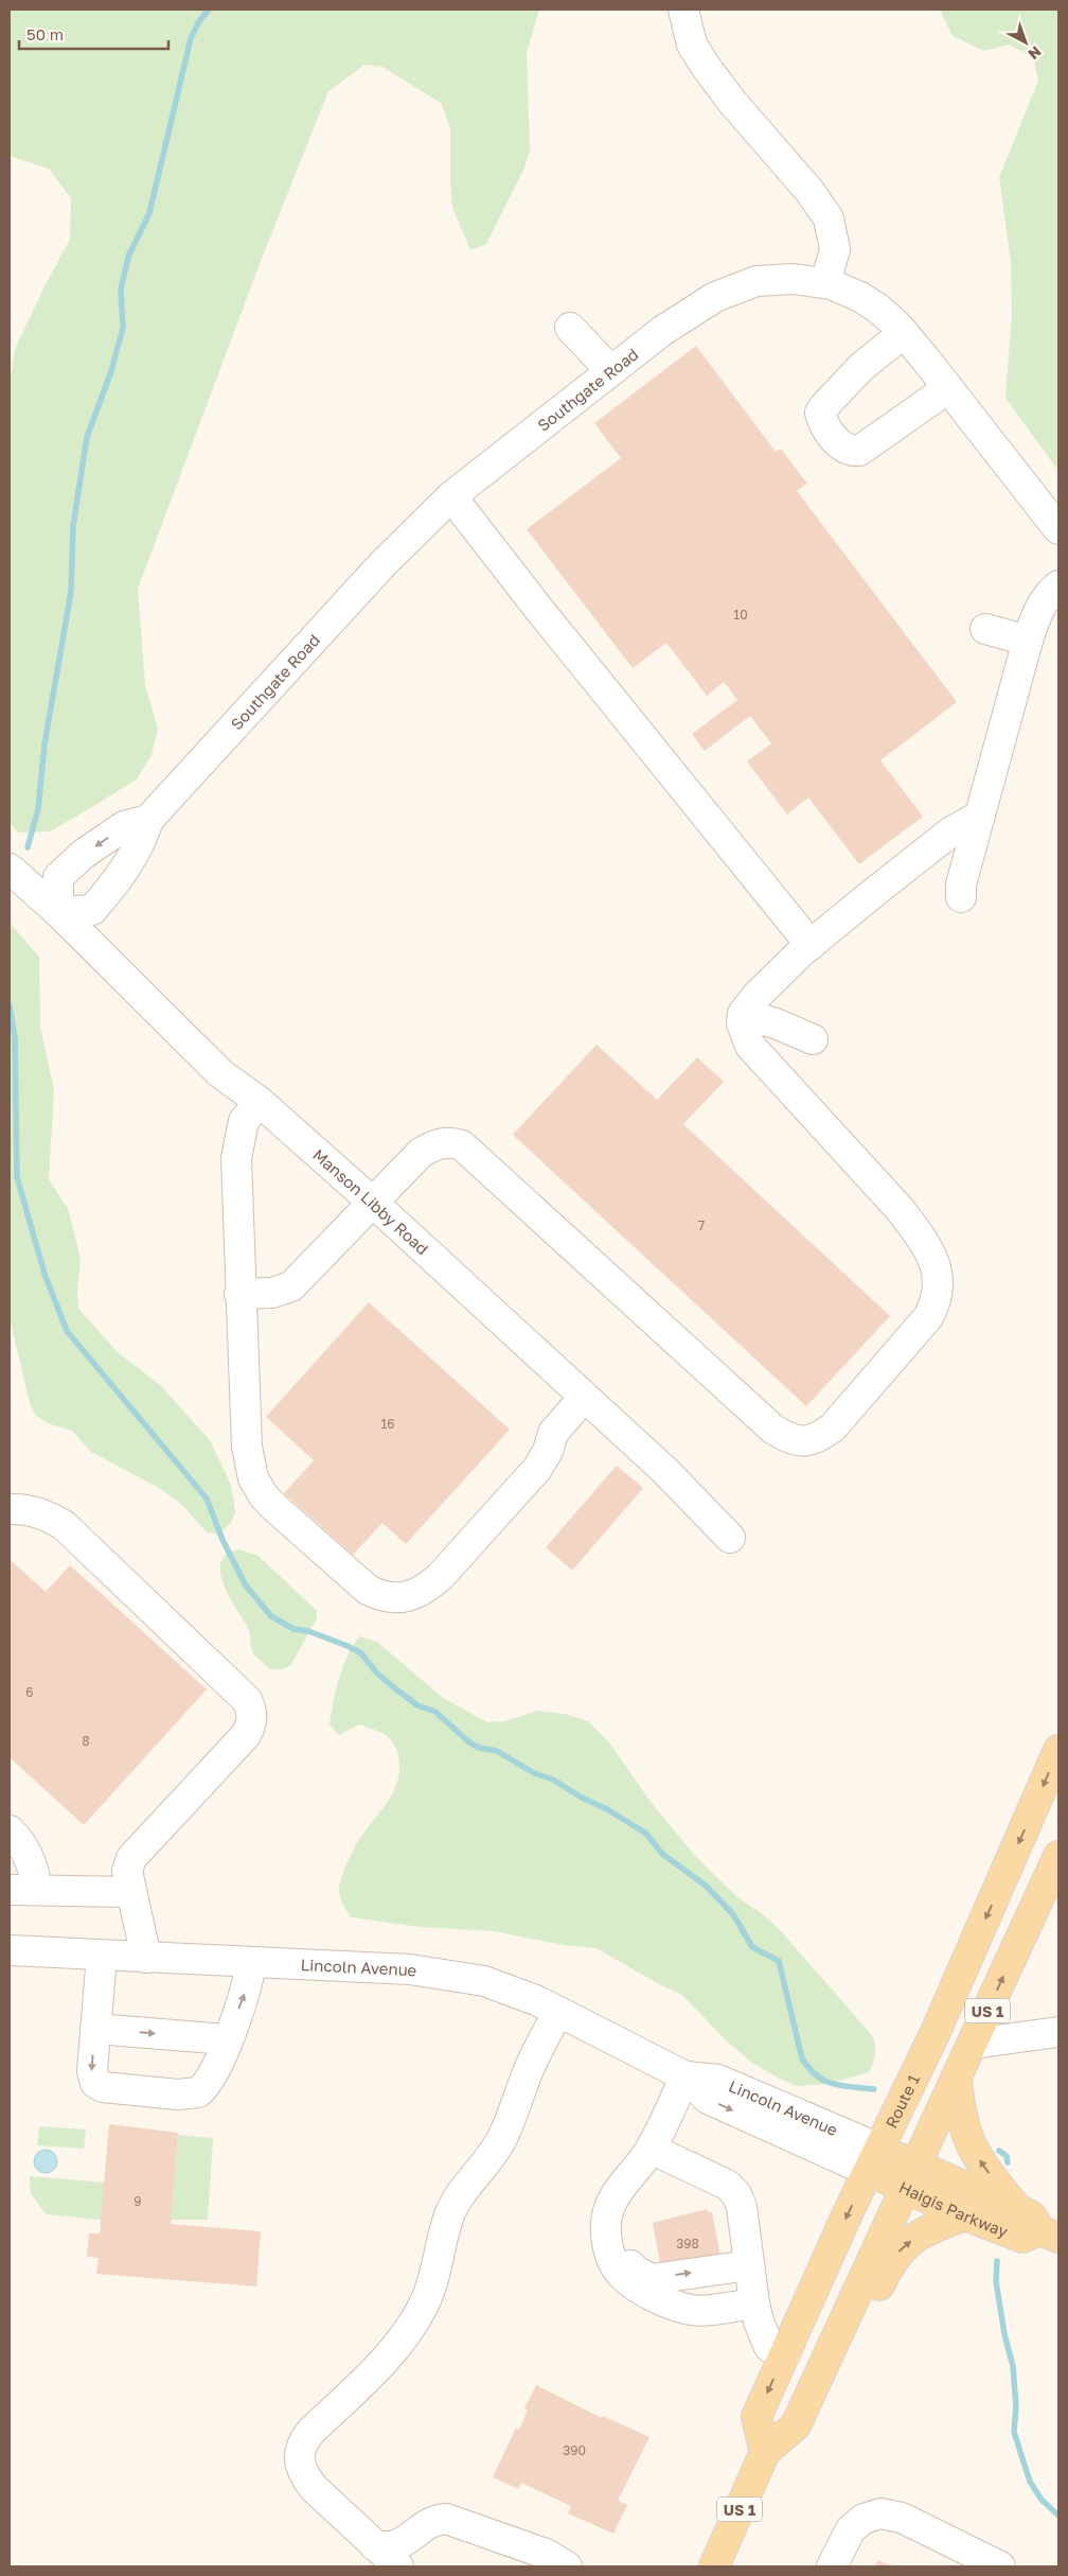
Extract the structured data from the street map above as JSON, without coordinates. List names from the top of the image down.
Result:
{
  "streets": {
    "main road": ["US 1", "Route 1", "Haigis Parkway"],
    "street": ["Southgate Road", "Manson Libby Road", "Lincoln Avenue"]
  },
  "crossings": [
    ["Southgate Road", "Manson Libby Road"],
    ["Lincoln Avenue", "Route 1"],
    ["Lincoln Avenue", "Haigis Parkway"],
    ["US 1", "Route 1"],
    ["US 1", "Haigis Parkway"],
    ["Route 1", "Haigis Parkway"]
  ],
  "house_numbers": [
    "10",
    "7",
    "16",
    "6",
    "8",
    "9",
    "398",
    "390"
  ],
  "scale_bar": "50 m",
  "north": "bottom right"
}
